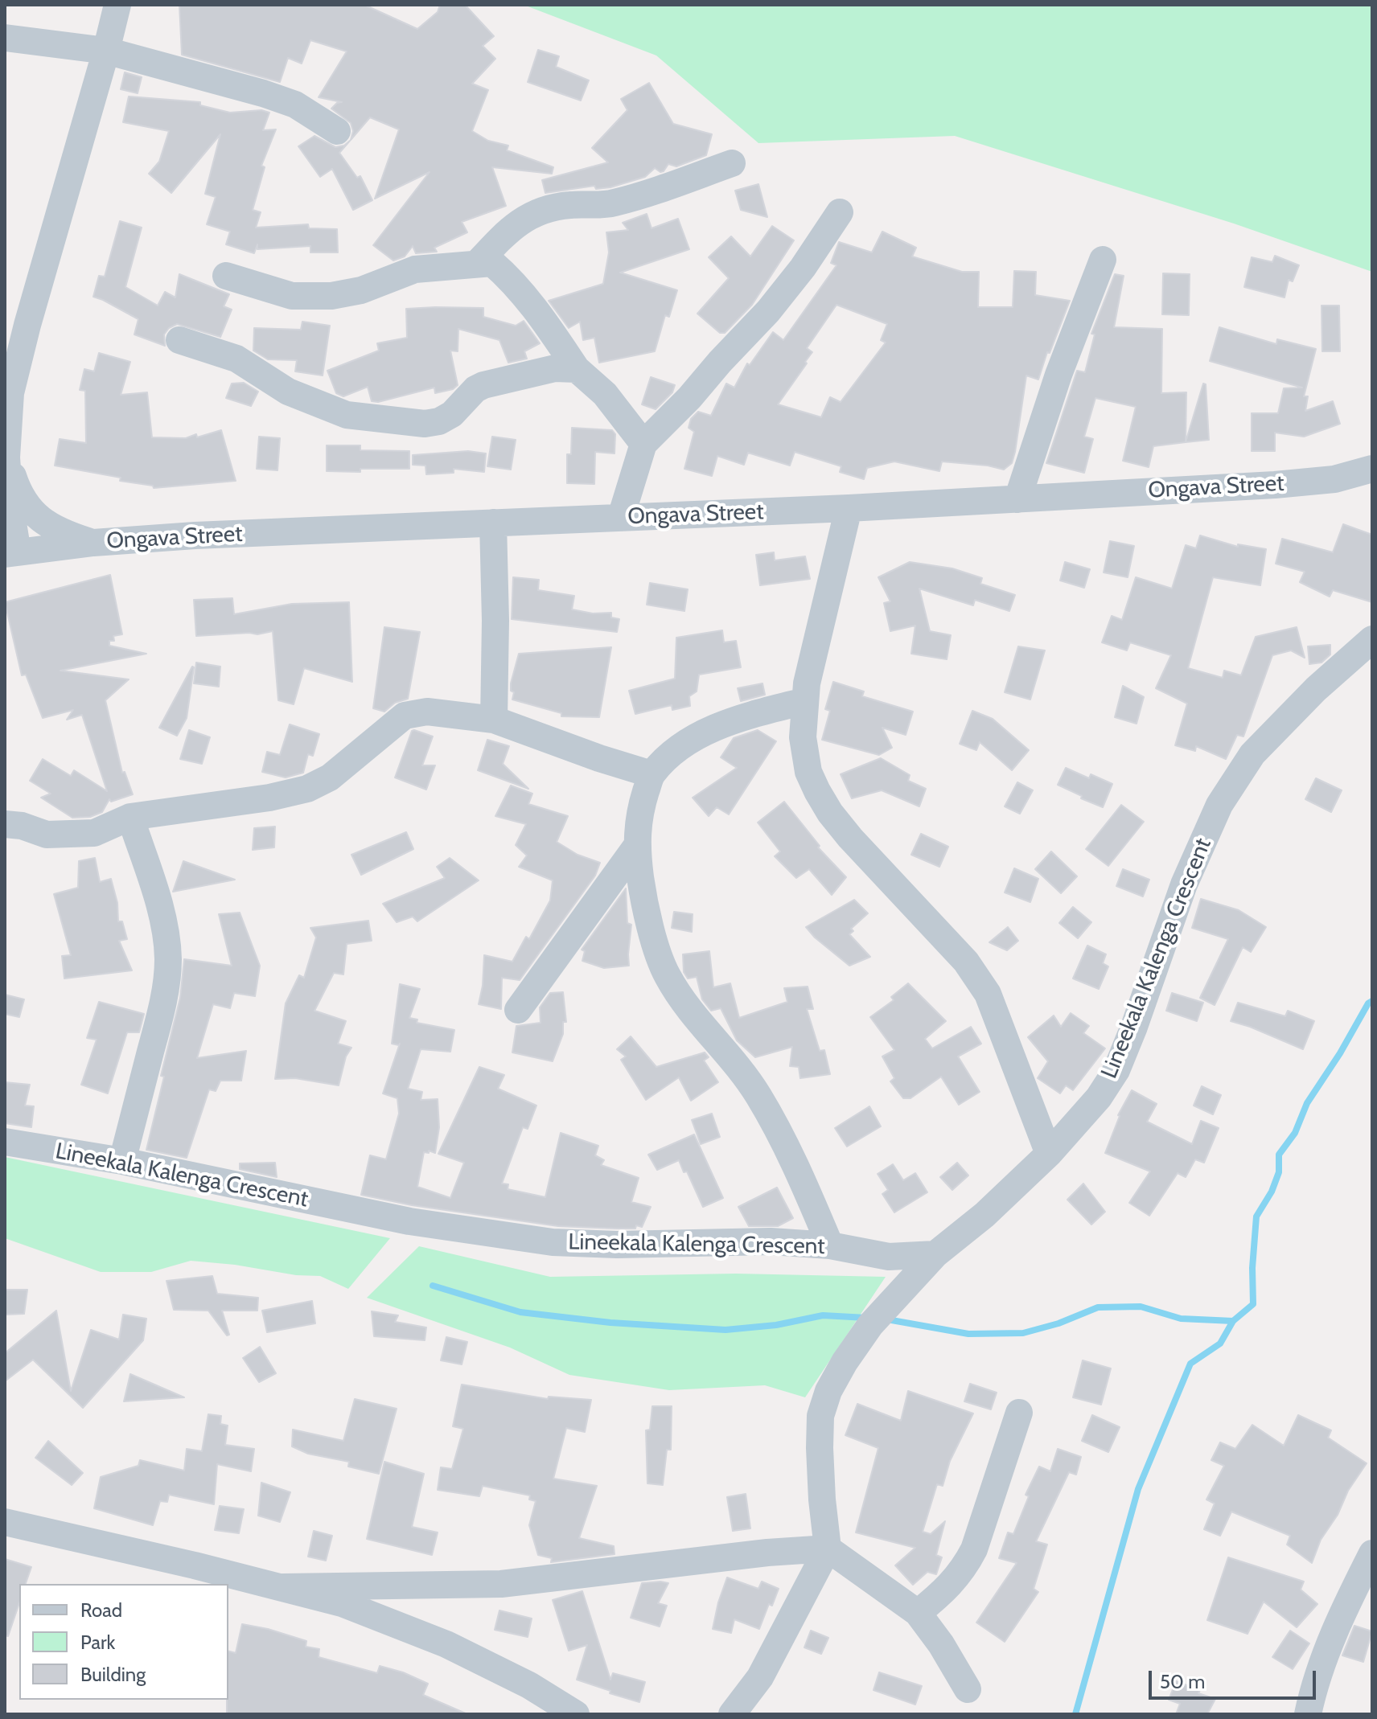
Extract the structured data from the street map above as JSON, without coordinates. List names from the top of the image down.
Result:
{
  "streets": {
    "street": ["Ongava Street", "Lineekala Kalenga Crescent"]
  },
  "legend": ["Road", "Park", "Building"],
  "scale_bar": "50 m"
}
